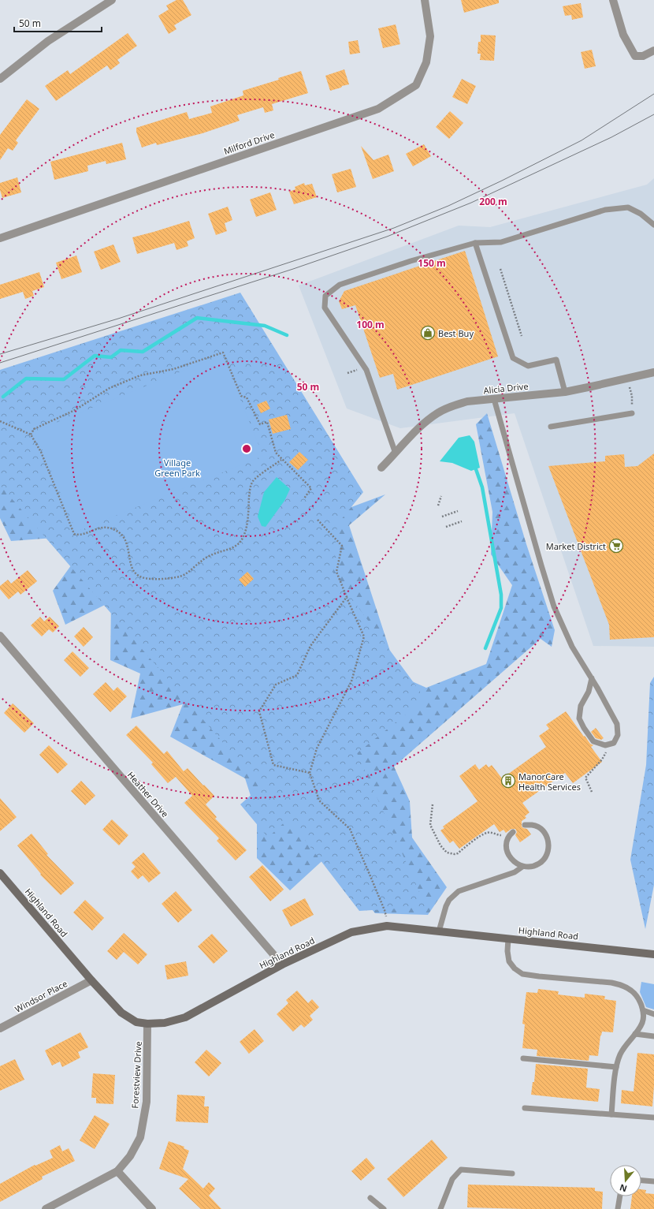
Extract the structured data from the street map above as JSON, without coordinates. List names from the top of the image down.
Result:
{
  "streets": {
    "street": [
      "Milford Drive",
      "Alicia Drive",
      "Heather Drive",
      "Highland Road",
      "Windsor Place",
      "Forestview Drive"
    ]
  },
  "crossings": [
    ["Heather Drive", "Highland Road"],
    ["Highland Road", "Windsor Place"],
    ["Highland Road", "Forestview Drive"]
  ],
  "parks": ["Village Green Park"],
  "places": {
    "shop": ["Best Buy"],
    "supermarket": ["Market District"],
    "building": ["ManorCare Health Services"]
  },
  "scale_bar": "50 m",
  "north": "bottom",
  "rings": [
    "200 m",
    "150 m",
    "100 m",
    "50 m"
  ]
}
